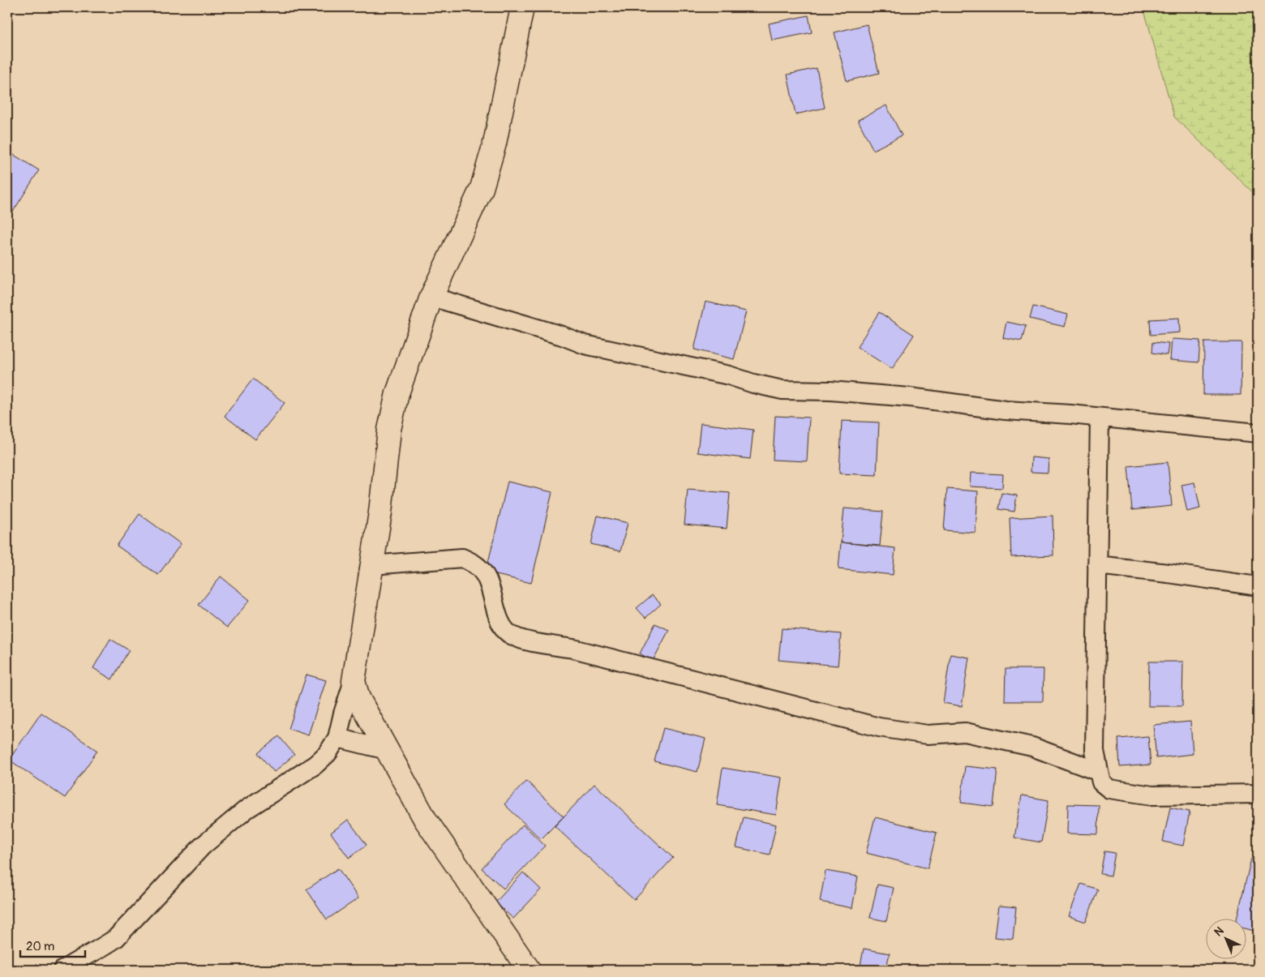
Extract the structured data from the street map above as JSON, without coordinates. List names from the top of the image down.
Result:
{
  "scale_bar": "20 m",
  "north": "top left"
}
